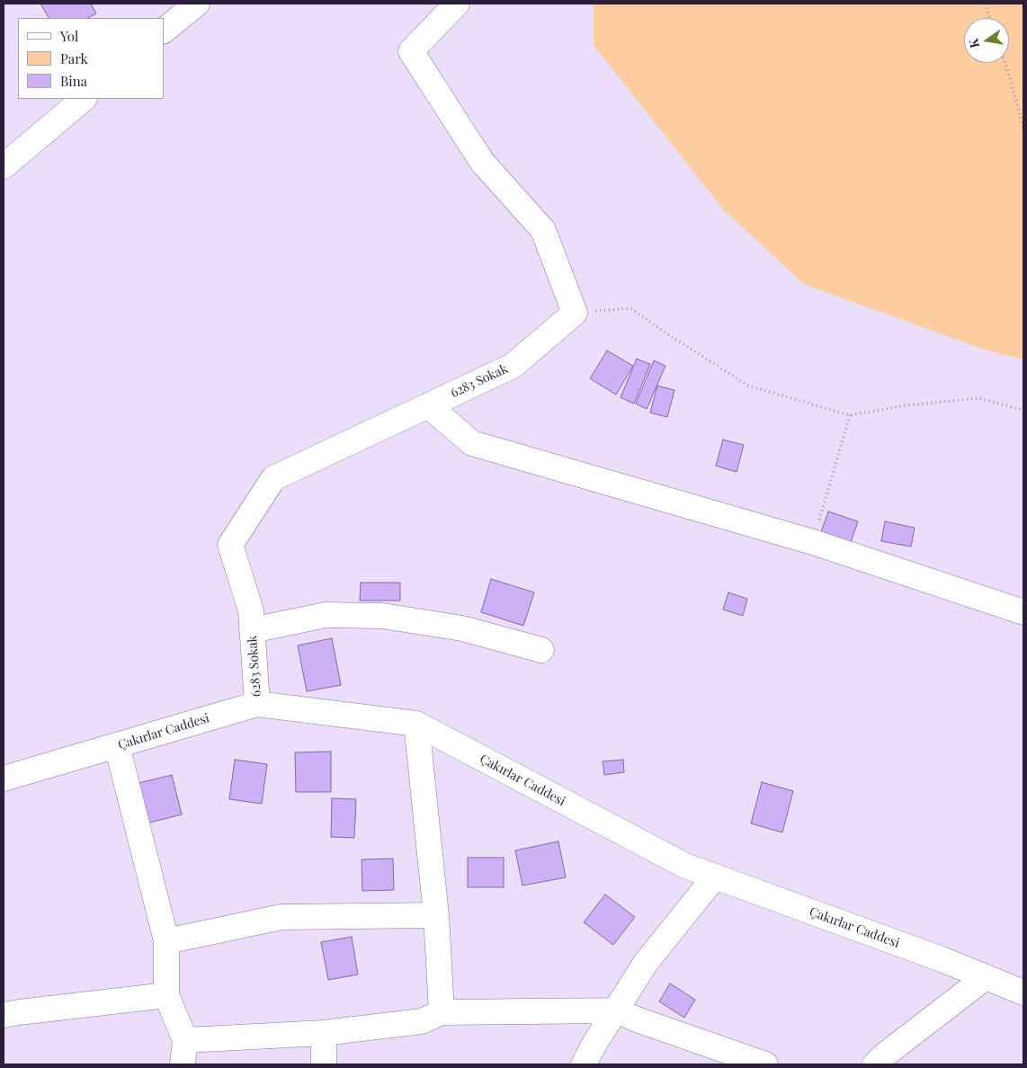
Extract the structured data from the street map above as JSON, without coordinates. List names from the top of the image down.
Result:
{
  "streets": {
    "street": ["6283 Sokak", "Çakırlar Caddesi"]
  },
  "crossings": [
    ["6283 Sokak", "Çakırlar Caddesi"]
  ],
  "legend": ["Yol", "Park", "Bina"],
  "north": "left"
}
